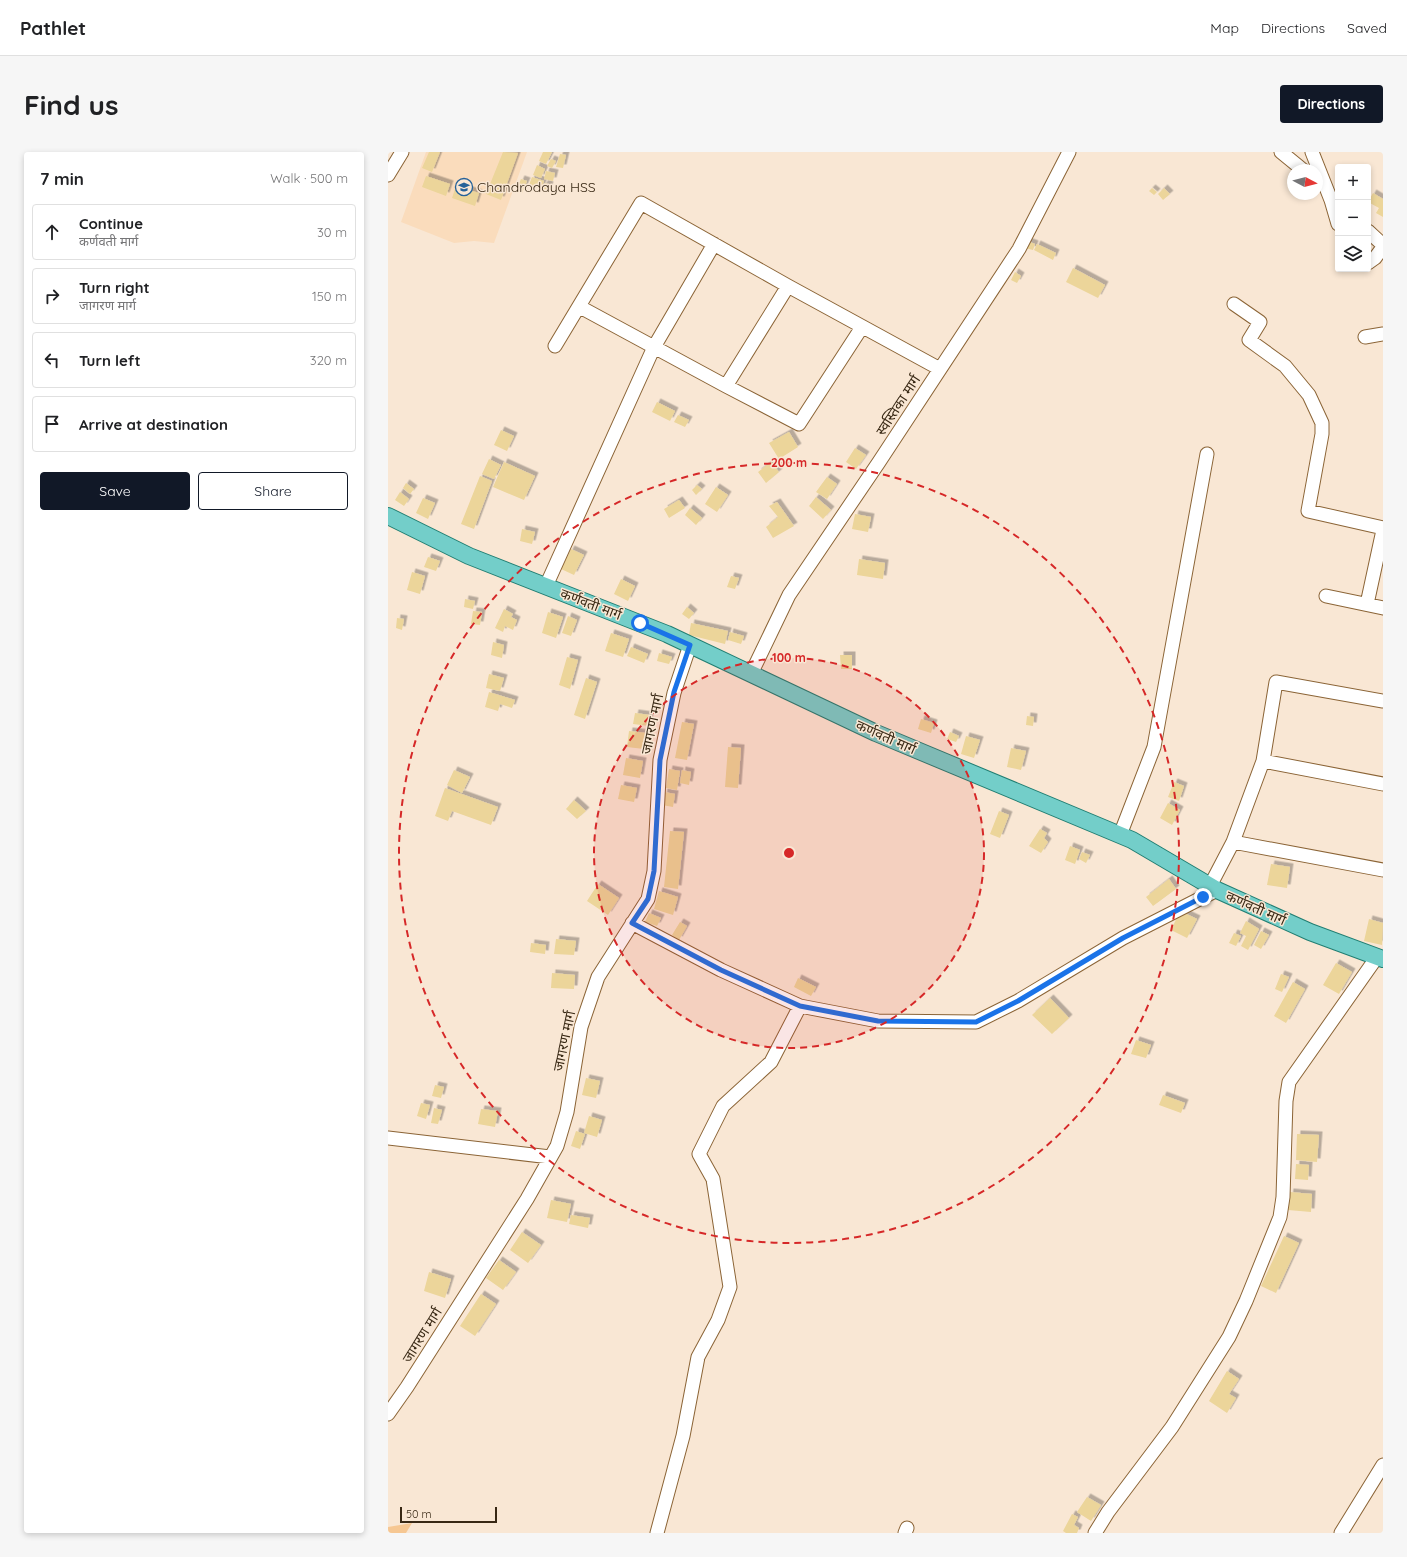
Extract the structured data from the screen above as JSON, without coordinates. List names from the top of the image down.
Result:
{
  "streets": {
    "main road": ["कर्णवती मार्ग"],
    "street": ["स्वस्तिका मार्ग", "जागरण मार्ग"]
  },
  "crossings": [
    ["स्वस्तिका मार्ग", "कर्णवती मार्ग"],
    ["कर्णवती मार्ग", "जागरण मार्ग"]
  ],
  "places": {
    "school or university": ["Chandrodaya HSS"]
  },
  "scale_bar": "50 m",
  "north": "right",
  "page": {
    "header": "Pathlet",
    "nav": ["Map", "Directions", "Saved"],
    "buttons": [
      "Directions",
      ["Save", "Share"]
    ],
    "title": "Find us",
    "heading": ["7 min", "Walk · 500 m"],
    "map_buttons": ["+", "−"],
    "list": [
      ["Continue", "कर्णवती मार्ग", "30 m"],
      ["Turn right", "जागरण मार्ग", "150 m"],
      ["Turn left", "320 m"],
      "Arrive at destination"
    ],
    "scale": "50 m"
  },
  "rings": ["200 m", "100 m"]
}
